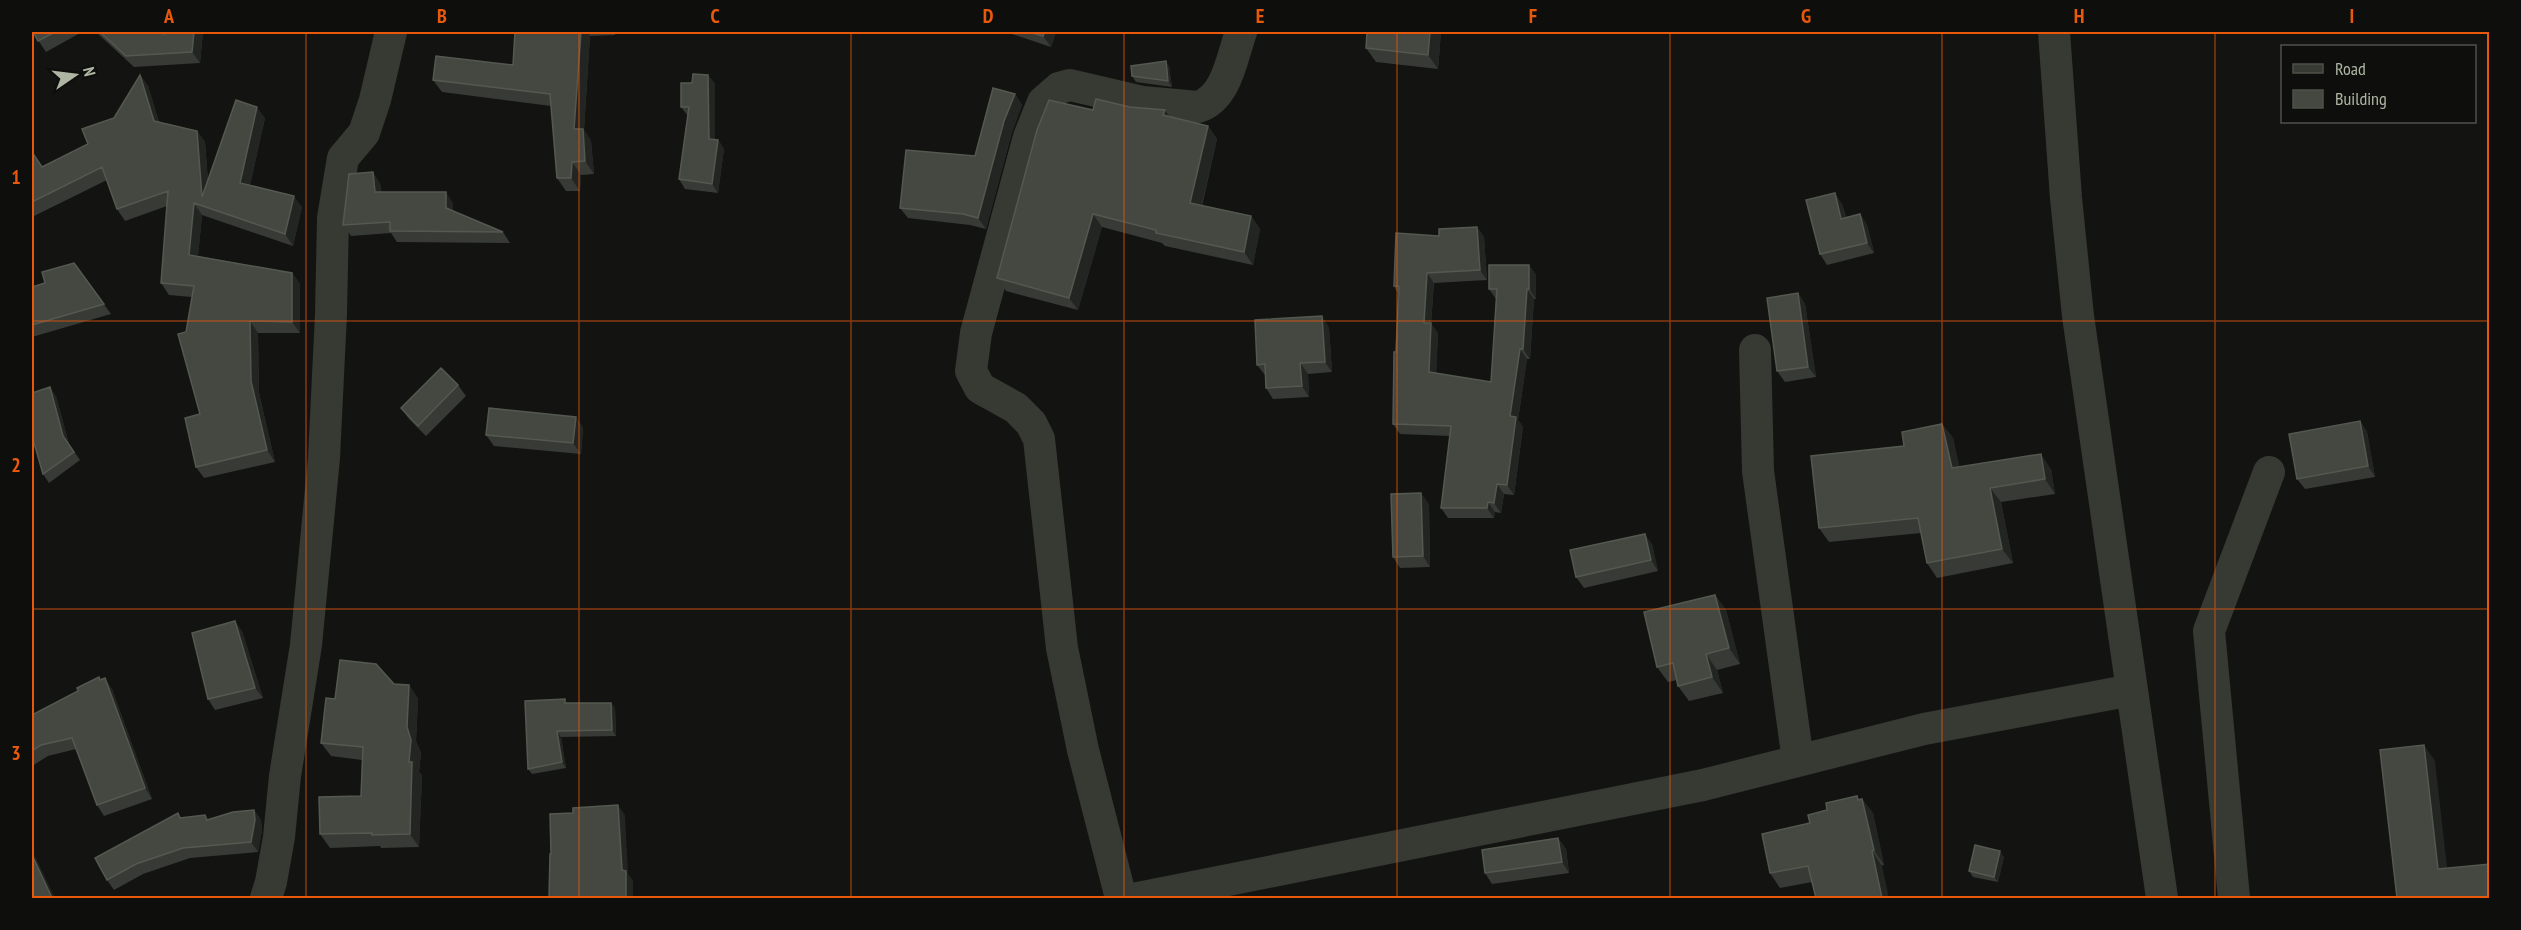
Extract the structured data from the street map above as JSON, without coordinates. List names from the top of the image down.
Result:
{
  "legend": ["Road", "Building"],
  "north": "right",
  "grid": {
    "columns": [
      "A",
      "B",
      "C",
      "D",
      "E",
      "F",
      "G",
      "H",
      "I"
    ],
    "rows": ["1", "2", "3"]
  }
}
